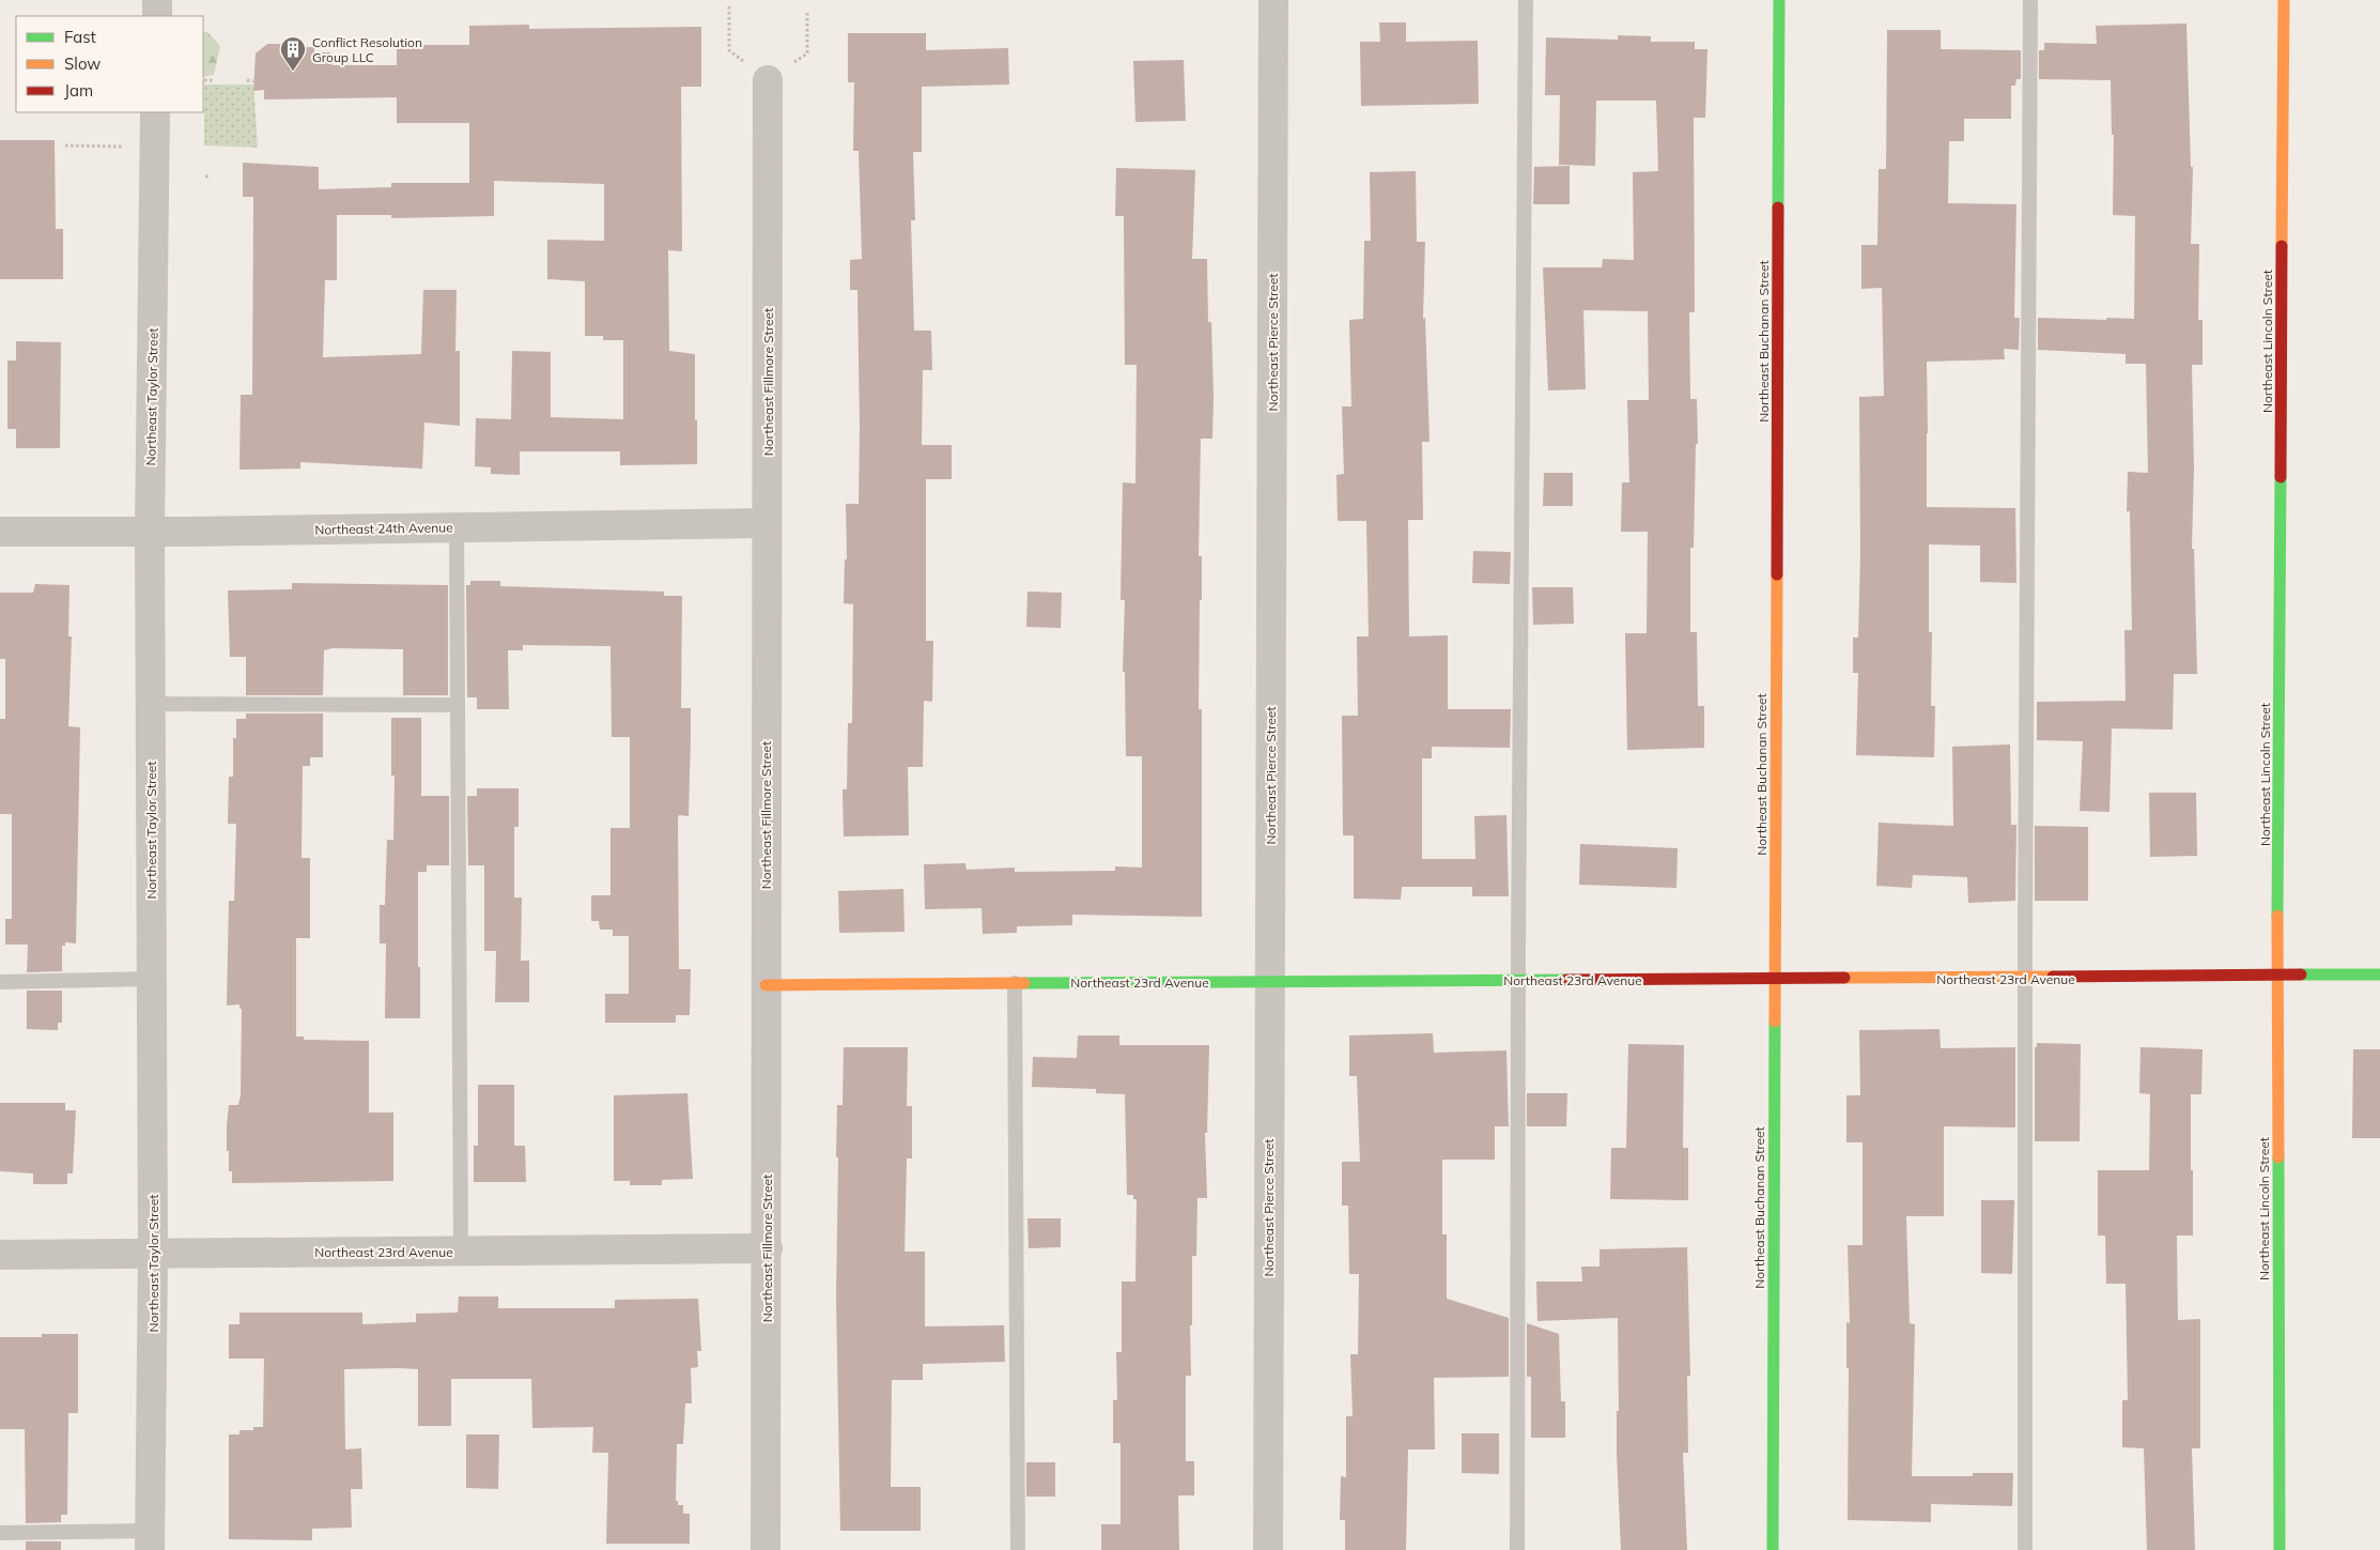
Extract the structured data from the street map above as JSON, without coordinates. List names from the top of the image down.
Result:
{
  "streets": {
    "street": [
      "Northeast Buchanan Street",
      "Northeast Lincoln Street",
      "Northeast Pierce Street",
      "Northeast Fillmore Street",
      "Northeast Taylor Street",
      "Northeast 24th Avenue",
      "Northeast 23rd Avenue"
    ]
  },
  "crossings": [
    ["Northeast Buchanan Street", "Northeast 23rd Avenue"],
    ["Northeast Lincoln Street", "Northeast 23rd Avenue"],
    ["Northeast Pierce Street", "Northeast 23rd Avenue"],
    ["Northeast Fillmore Street", "Northeast 24th Avenue"],
    ["Northeast Fillmore Street", "Northeast 23rd Avenue"],
    ["Northeast Taylor Street", "Northeast 24th Avenue"],
    ["Northeast Taylor Street", "Northeast 23rd Avenue"]
  ],
  "places": {
    "building": ["Conflict Resolution Group LLC"]
  },
  "legend": ["Fast", "Slow", "Jam"]
}
